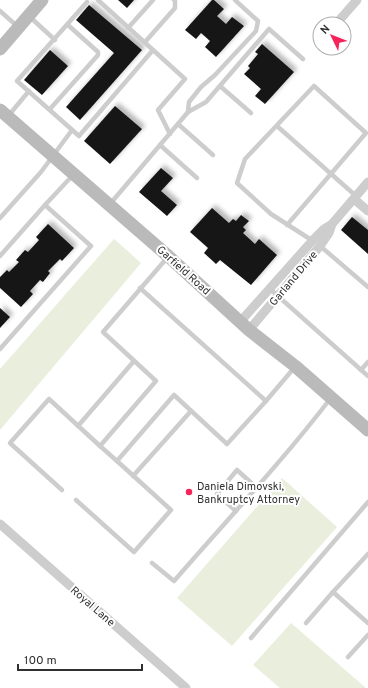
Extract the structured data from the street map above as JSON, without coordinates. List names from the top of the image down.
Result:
{
  "streets": {
    "main road": ["Garfield Road"],
    "street": ["Garland Drive", "Royal Lane"]
  },
  "crossings": [
    ["Garfield Road", "Garland Drive"]
  ],
  "places": ["Daniela Dimovski, Bankruptcy Attorney"],
  "scale_bar": "100 m",
  "north": "top left"
}
